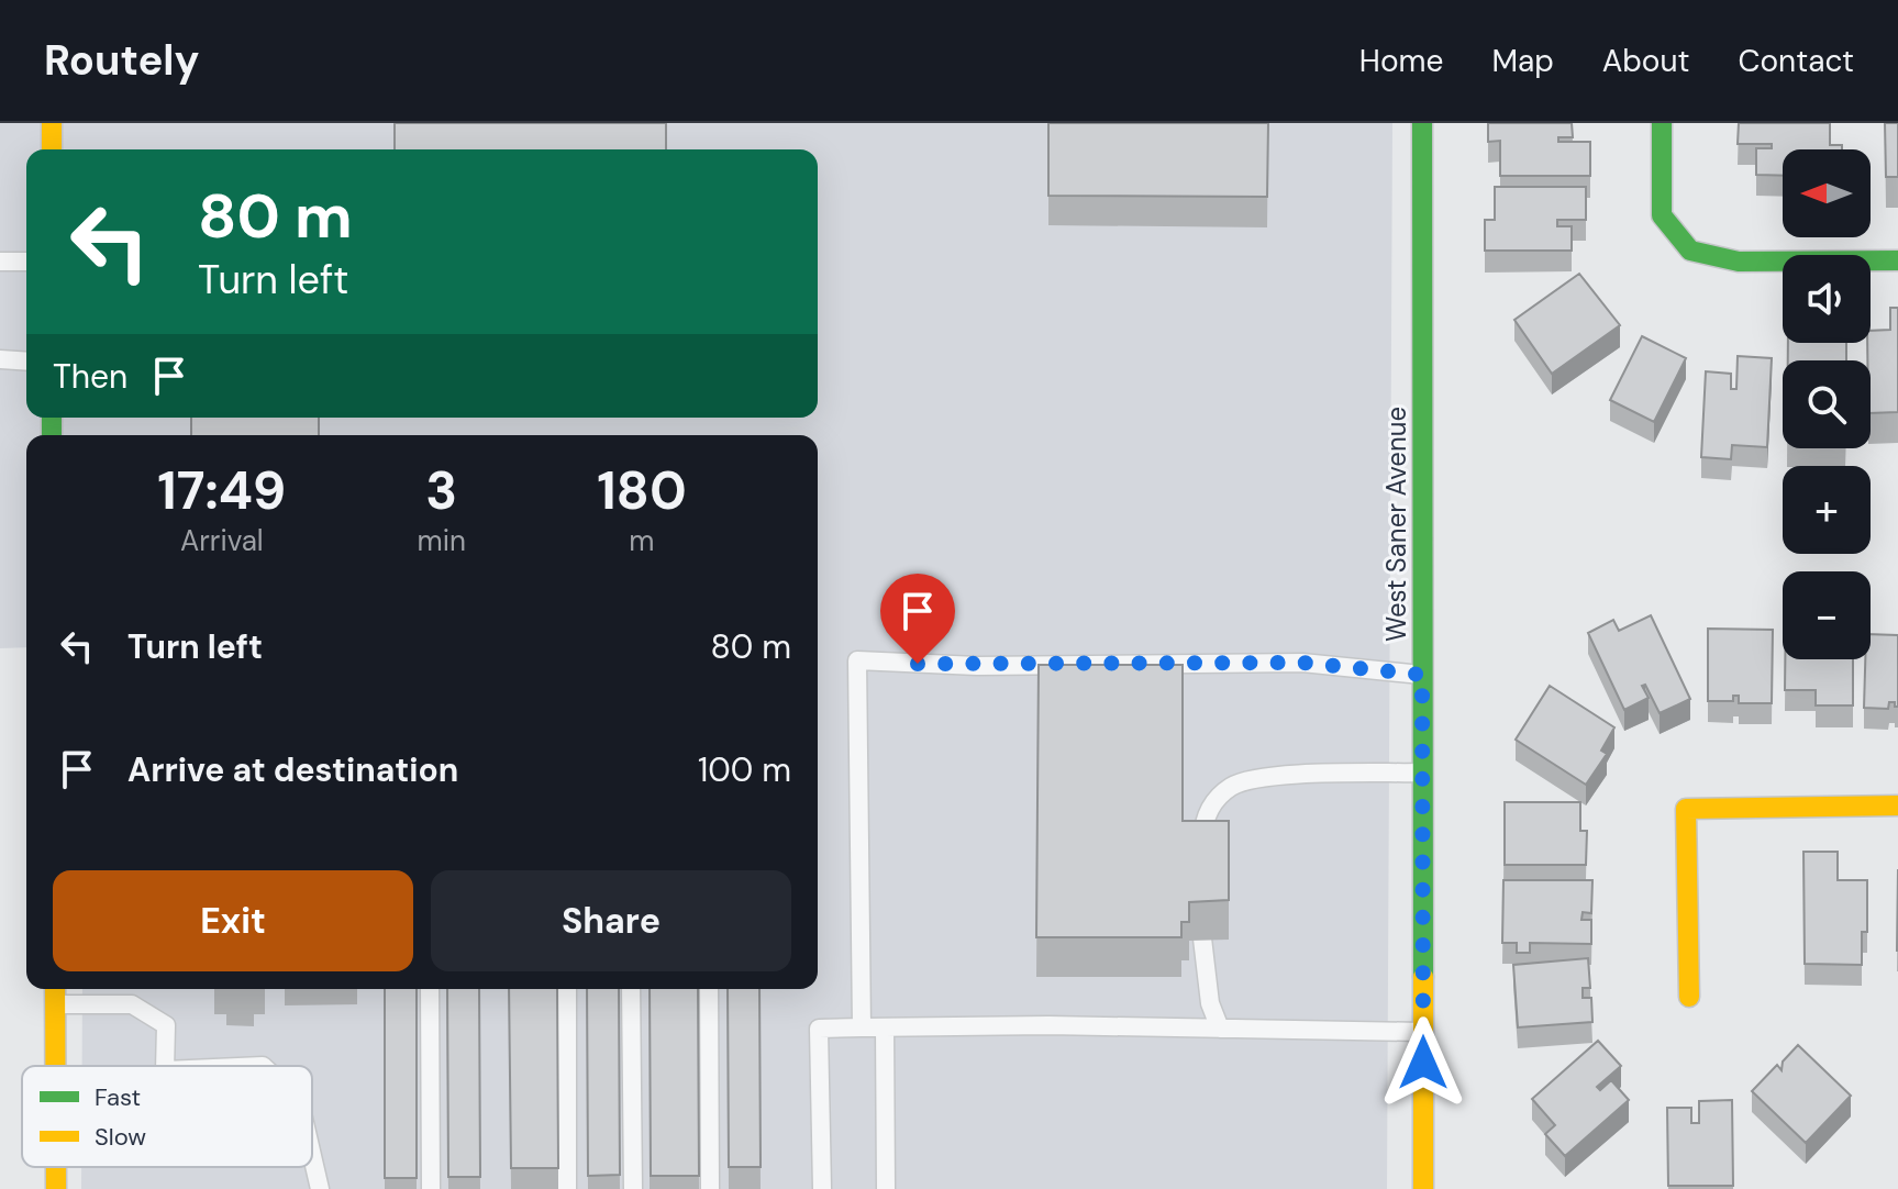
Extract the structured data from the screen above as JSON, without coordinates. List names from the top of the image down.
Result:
{
  "streets": {
    "street": ["West Saner Avenue"]
  },
  "legend": ["Fast", "Slow"],
  "north": "left",
  "page": {
    "header": "Routely",
    "nav": [
      "Home",
      "Map",
      "About",
      "Contact"
    ],
    "map_buttons": ["+", "−"],
    "turn": ["80 m", "Turn left"],
    "then": "Then",
    "eta": [
      "17:49",
      "Arrival",
      "3",
      "min",
      "180",
      "m"
    ],
    "list": [
      {
        "name": "Turn left",
        "value": "80 m"
      },
      {
        "name": "Arrive at destination",
        "value": "100 m"
      }
    ],
    "buttons": ["Exit", "Share"]
  }
}
